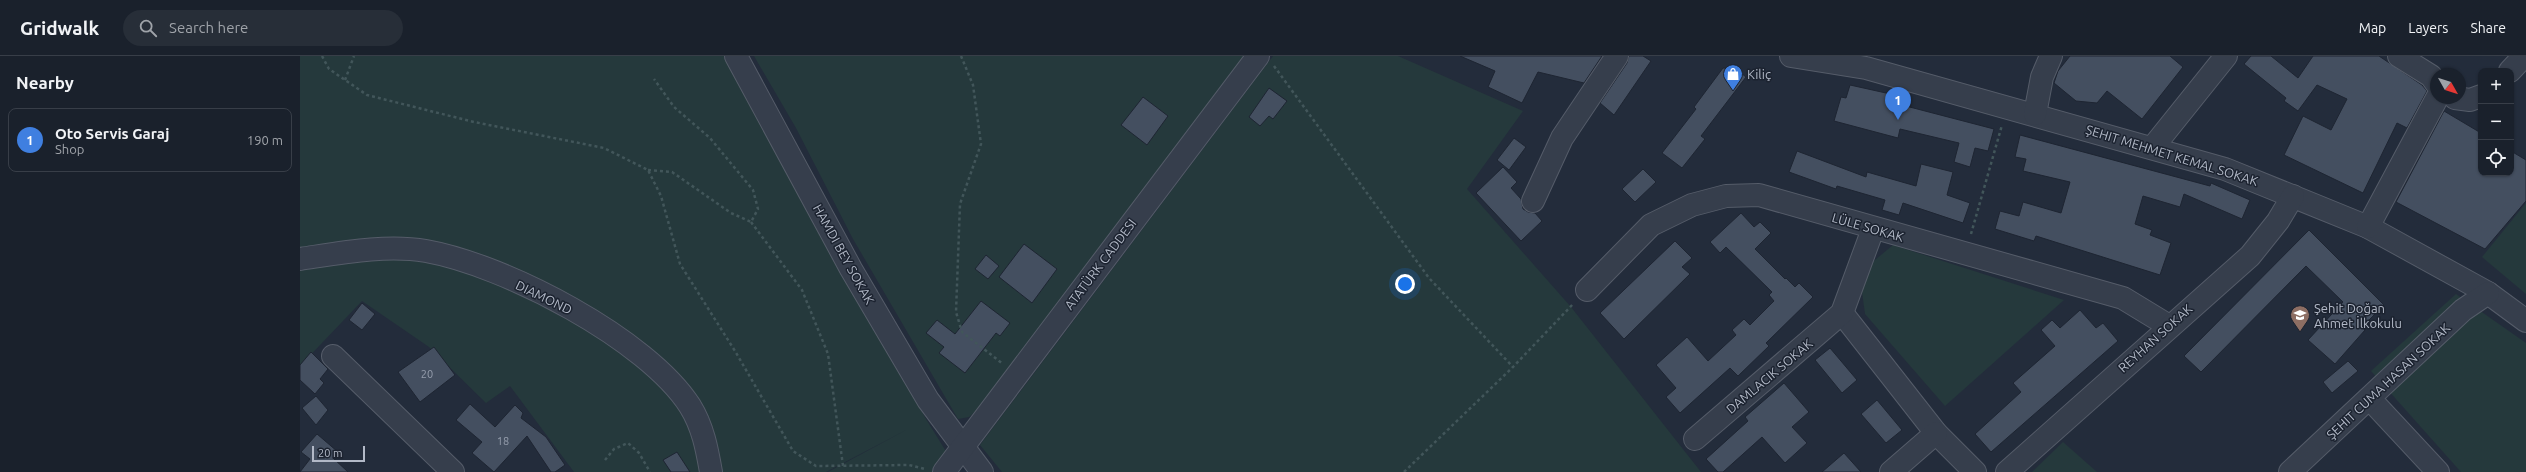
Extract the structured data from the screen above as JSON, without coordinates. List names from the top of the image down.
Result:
{
  "streets": {
    "street": [
      "ŞEHIT MEHMET KEMAL SOKAK",
      "LÜLE SOKAK",
      "HAMDI BEY SOKAK",
      "ATATÜRK CADDESI",
      "DIAMOND",
      "REYHAN SOKAK",
      "ŞEHIT CUMA HASAN SOKAK"
    ]
  },
  "crossings": [
    ["ŞEHIT MEHMET KEMAL SOKAK", "REYHAN SOKAK"],
    ["ŞEHIT MEHMET KEMAL SOKAK", "ŞEHIT CUMA HASAN SOKAK"],
    ["LÜLE SOKAK", "REYHAN SOKAK"],
    ["HAMDI BEY SOKAK", "ATATÜRK CADDESI"]
  ],
  "places": {
    "shop": ["Kiliç"],
    "school or university": ["Şehit Doğan Ahmet İlkokulu"]
  },
  "house_numbers": ["20", "18"],
  "scale_bar": "20 m",
  "north": "bottom right",
  "page": {
    "header": "Gridwalk",
    "search": "Search here",
    "nav": ["Map", "Layers", "Share"],
    "heading": "Nearby",
    "map_buttons": ["+", "−"],
    "pins": "1",
    "list": [
      {
        "mark": "1",
        "name": "Oto Servis Garaj",
        "note": "Shop",
        "value": "190 m"
      }
    ],
    "scale": "20 m"
  }
}
